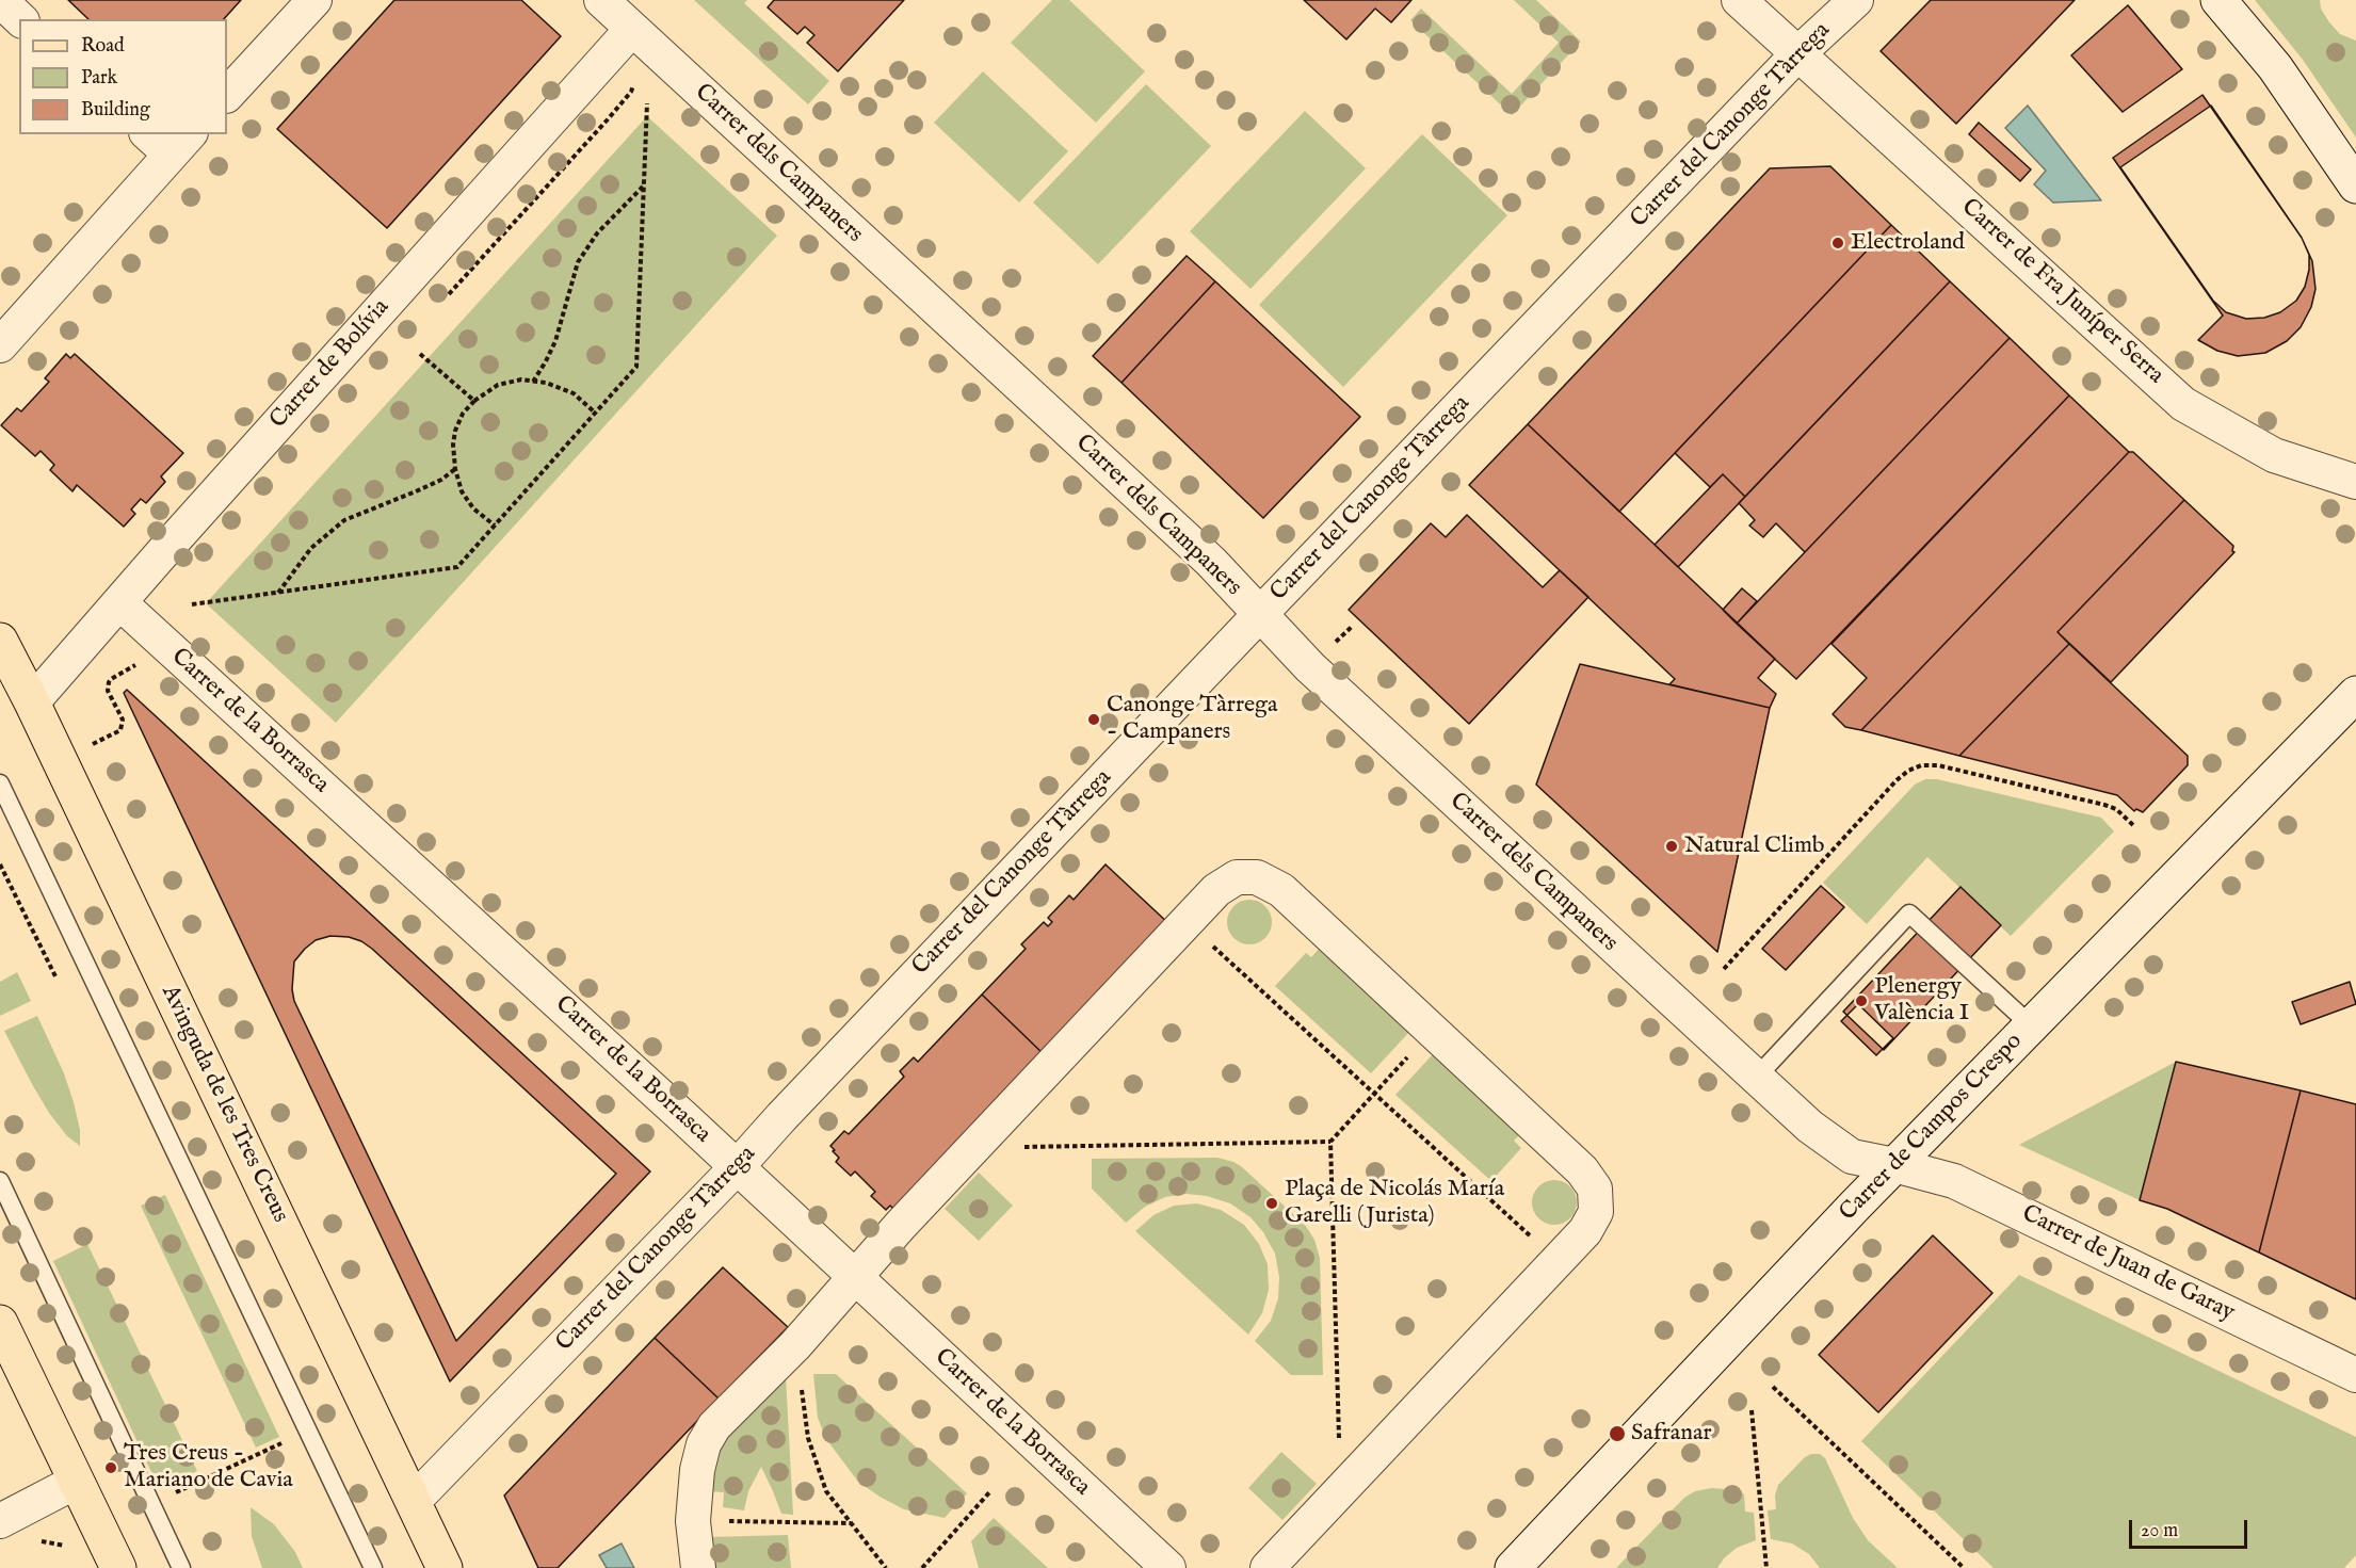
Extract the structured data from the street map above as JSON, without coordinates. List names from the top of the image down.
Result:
{
  "streets": {
    "main road": ["Avinguda de les Tres Creus"],
    "street": [
      "Carrer del Canonge Tàrrega",
      "Carrer dels Campaners",
      "Carrer de Fra Juníper Serra",
      "Carrer de Bolívia",
      "Carrer de la Borrasca",
      "Carrer de Campos Crespo",
      "Carrer de Juan de Garay"
    ]
  },
  "crossings": [
    ["Carrer del Canonge Tàrrega", "Carrer dels Campaners"],
    ["Carrer del Canonge Tàrrega", "Carrer de Fra Juníper Serra"],
    ["Carrer del Canonge Tàrrega", "Carrer de la Borrasca"],
    ["Carrer del Canonge Tàrrega", "Avinguda de les Tres Creus"],
    ["Carrer dels Campaners", "Carrer de Bolívia"],
    ["Carrer dels Campaners", "Carrer de Campos Crespo"],
    ["Carrer dels Campaners", "Carrer de Juan de Garay"],
    ["Carrer de Bolívia", "Carrer de la Borrasca"],
    ["Carrer de Bolívia", "Avinguda de les Tres Creus"],
    ["Carrer de Campos Crespo", "Carrer de Juan de Garay"]
  ],
  "places": [
    "Electroland",
    "Canonge Tàrrega - Campaners",
    "Natural Climb",
    "Plenergy València I",
    "Plaça de Nicolás María Garelli (Jurista)",
    "Safranar",
    "Tres Creus - Mariano de Cavia"
  ],
  "legend": ["Road", "Park", "Building"],
  "scale_bar": "20 m"
}
